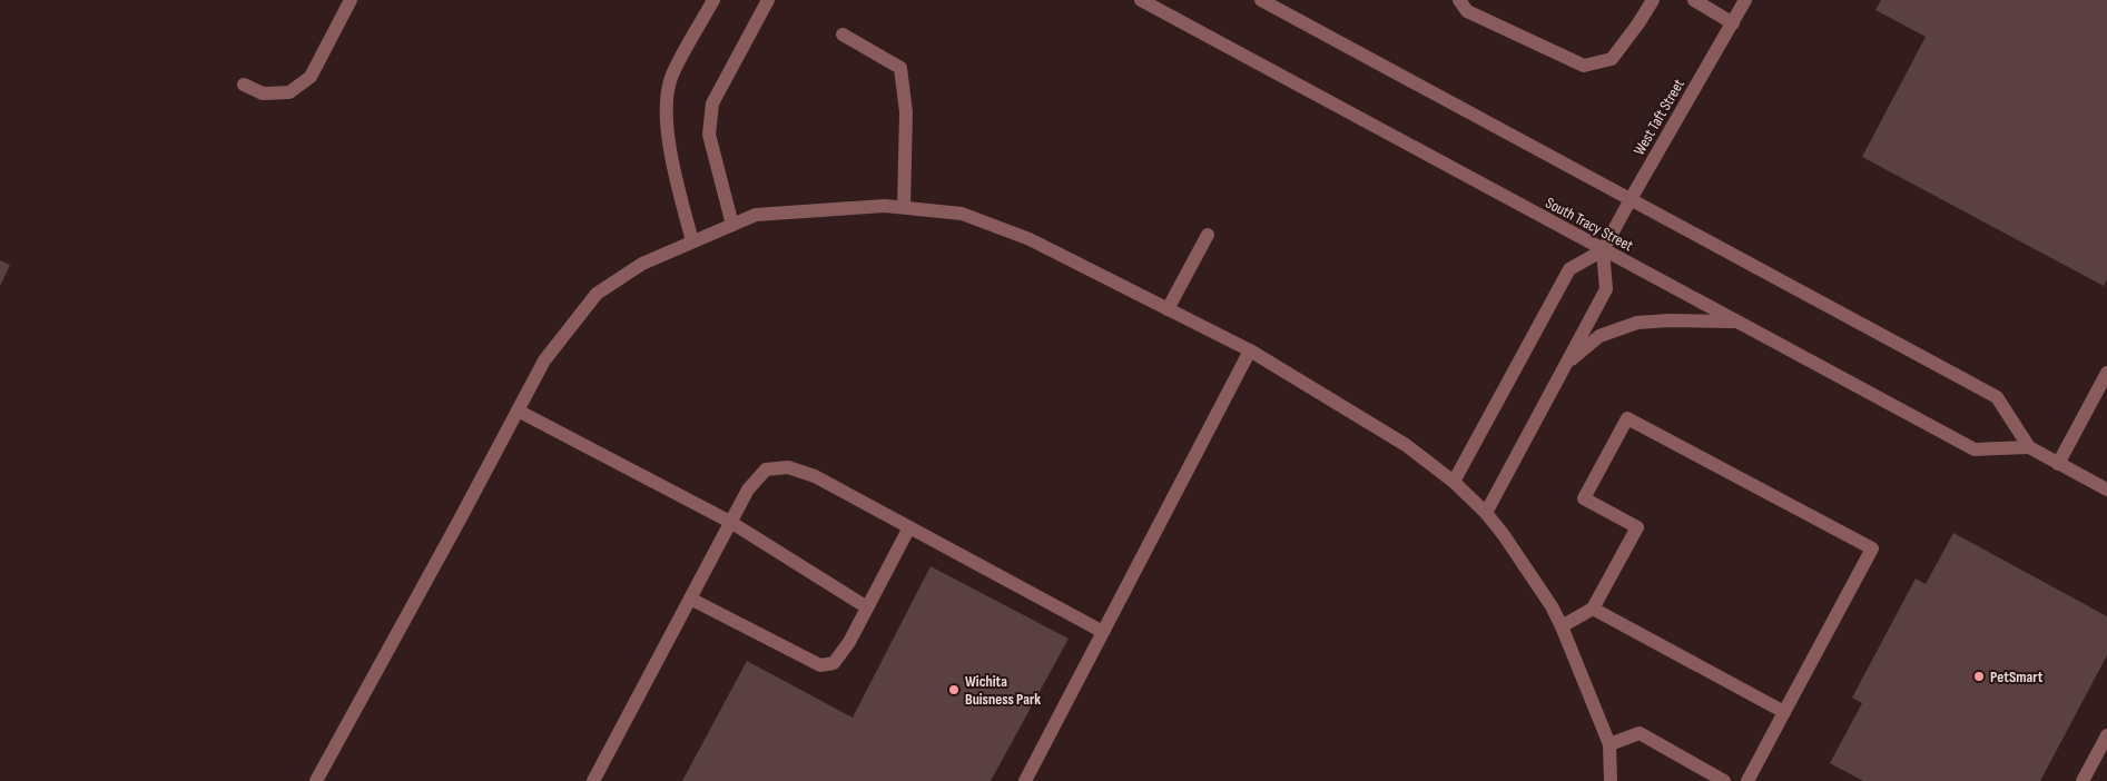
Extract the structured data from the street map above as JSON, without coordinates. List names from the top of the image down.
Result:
{
  "streets": {
    "street": ["West Taft Street", "South Tracy Street"]
  },
  "crossings": [
    ["West Taft Street", "South Tracy Street"]
  ],
  "places": ["PetSmart", "Wichita Buisness Park"]
}
